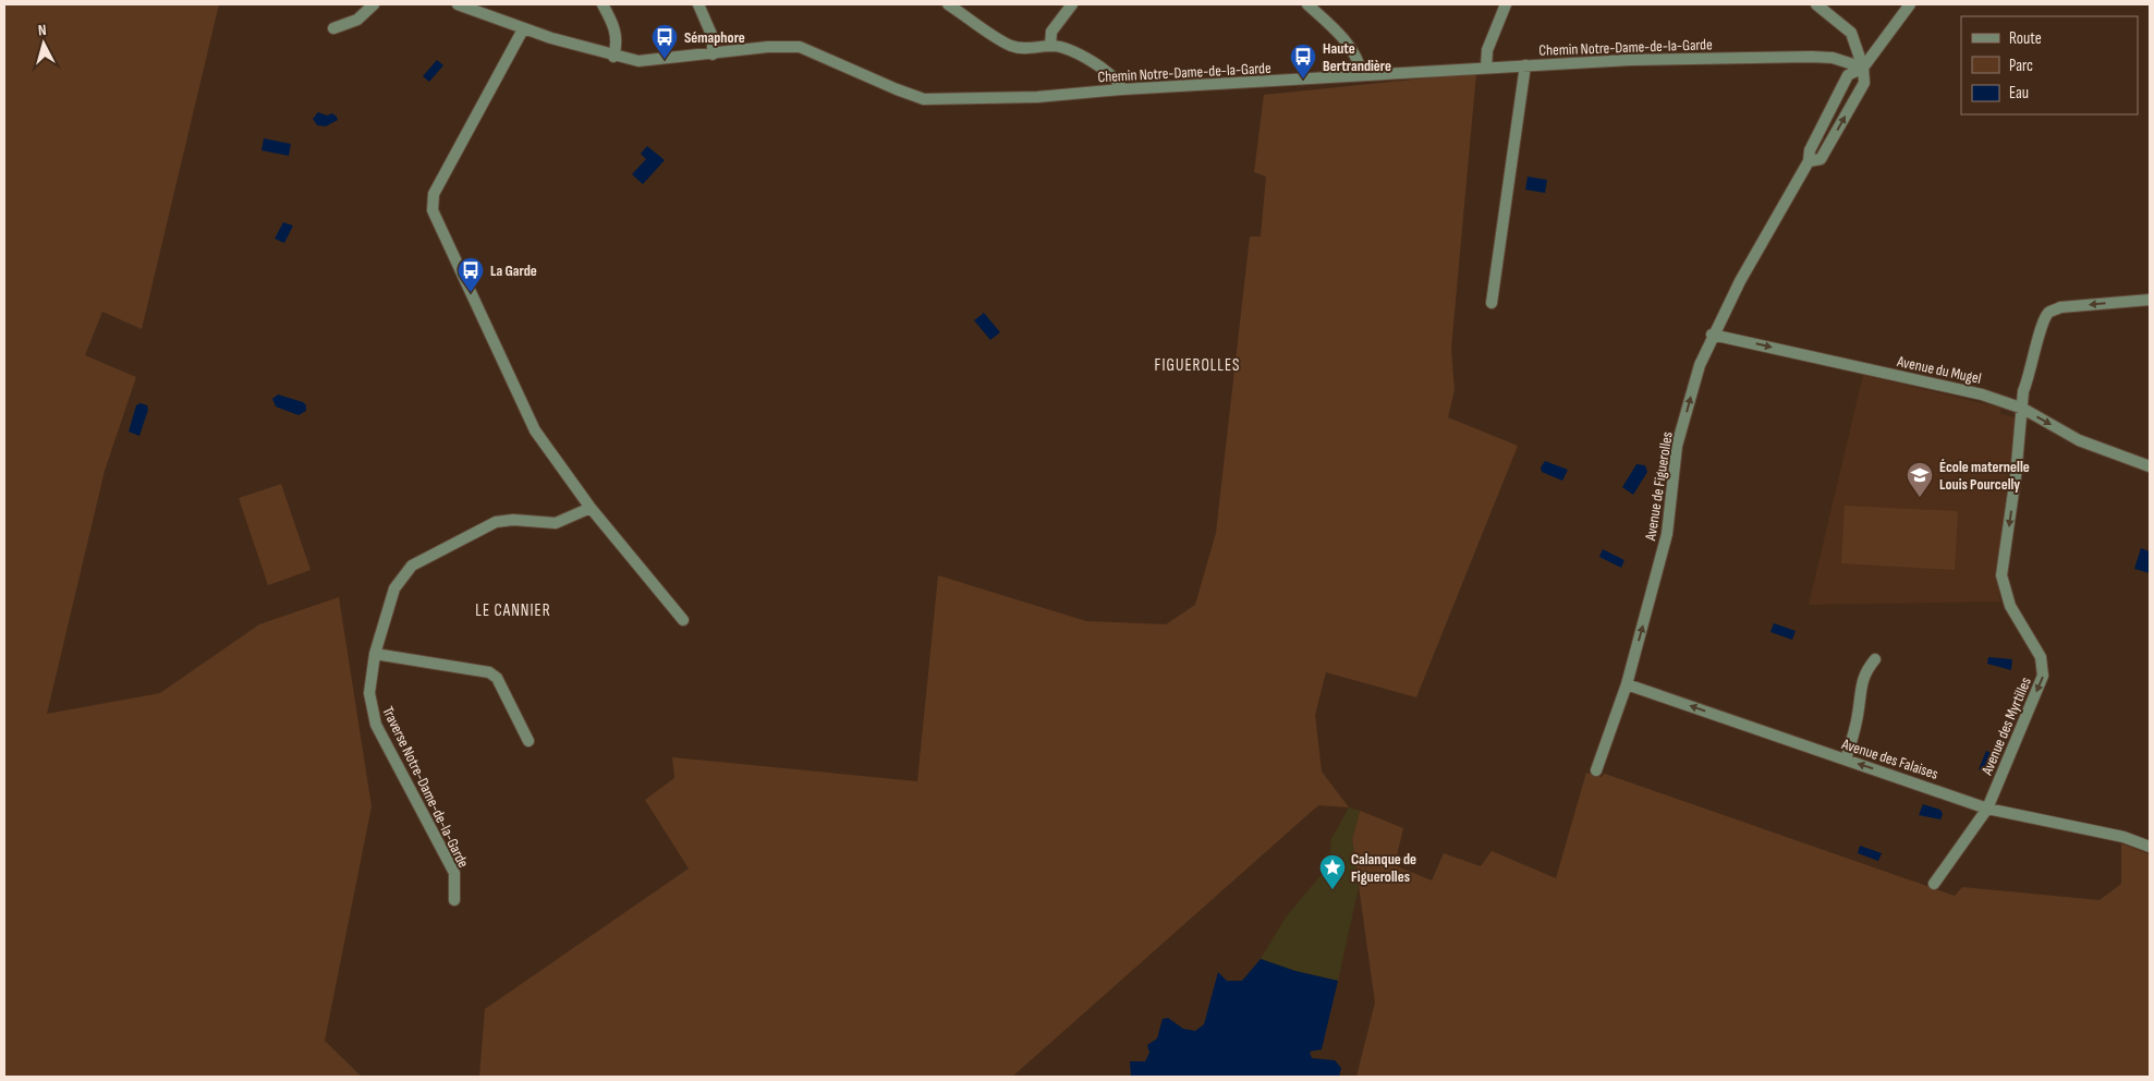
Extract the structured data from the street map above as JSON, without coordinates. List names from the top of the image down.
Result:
{
  "streets": {
    "street": [
      "Chemin Notre-Dame-de-la-Garde",
      "Avenue du Mugel",
      "Avenue de Figuerolles",
      "Avenue des Myrtilles",
      "Avenue des Falaises",
      "Traverse Notre-Dame-de-la-Garde"
    ]
  },
  "crossings": [
    ["Chemin Notre-Dame-de-la-Garde", "Avenue de Figuerolles"],
    ["Avenue du Mugel", "Avenue de Figuerolles"],
    ["Avenue du Mugel", "Avenue des Myrtilles"],
    ["Avenue de Figuerolles", "Avenue des Falaises"],
    ["Avenue des Myrtilles", "Avenue des Falaises"]
  ],
  "one_way": [
    "Avenue du Mugel",
    "Avenue de Figuerolles",
    "Avenue des Myrtilles",
    "Avenue des Falaises"
  ],
  "districts": ["FIGUEROLLES", "LE CANNIER"],
  "places": {
    "bus stop": ["Sémaphore", "Haute Bertrandière", "La Garde"],
    "school or university": ["École maternelle Louis Pourcelly"],
    "place": ["Calanque de Figuerolles"]
  },
  "legend": ["Route", "Parc", "Eau"],
  "north": "top"
}
